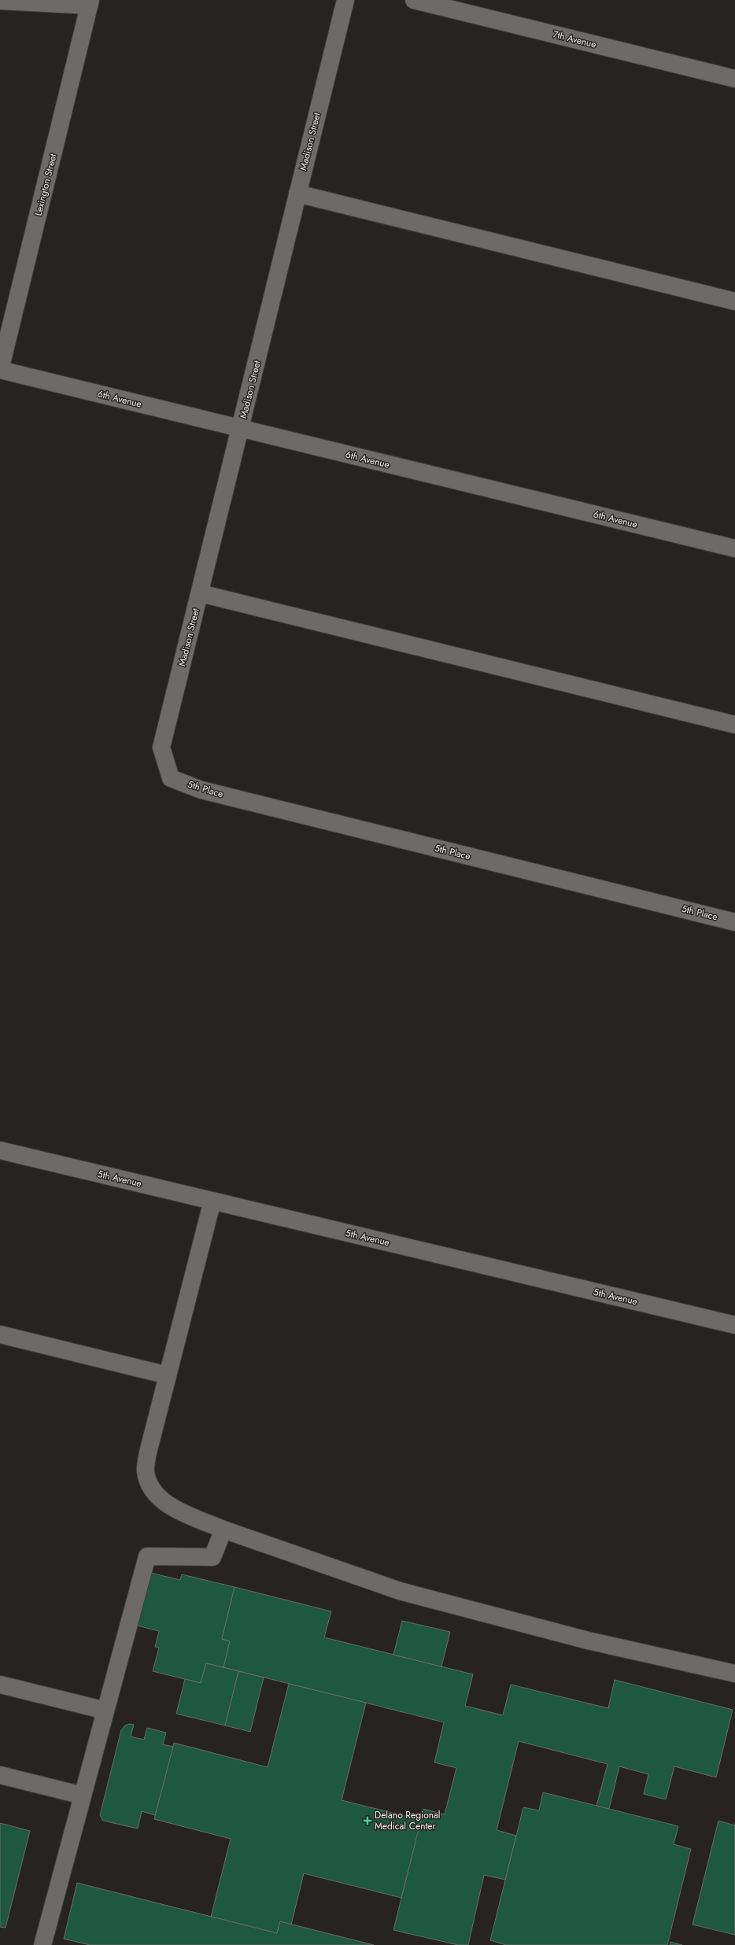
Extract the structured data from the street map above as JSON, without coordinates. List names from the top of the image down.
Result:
{
  "streets": {
    "street": [
      "7th Avenue",
      "Madison Street",
      "Lexington Street",
      "6th Avenue",
      "5th Place",
      "5th Avenue"
    ]
  },
  "crossings": [
    ["Madison Street", "6th Avenue"],
    ["Madison Street", "5th Place"],
    ["Lexington Street", "6th Avenue"]
  ],
  "places": {
    "health": ["Delano Regional Medical Center"]
  }
}
